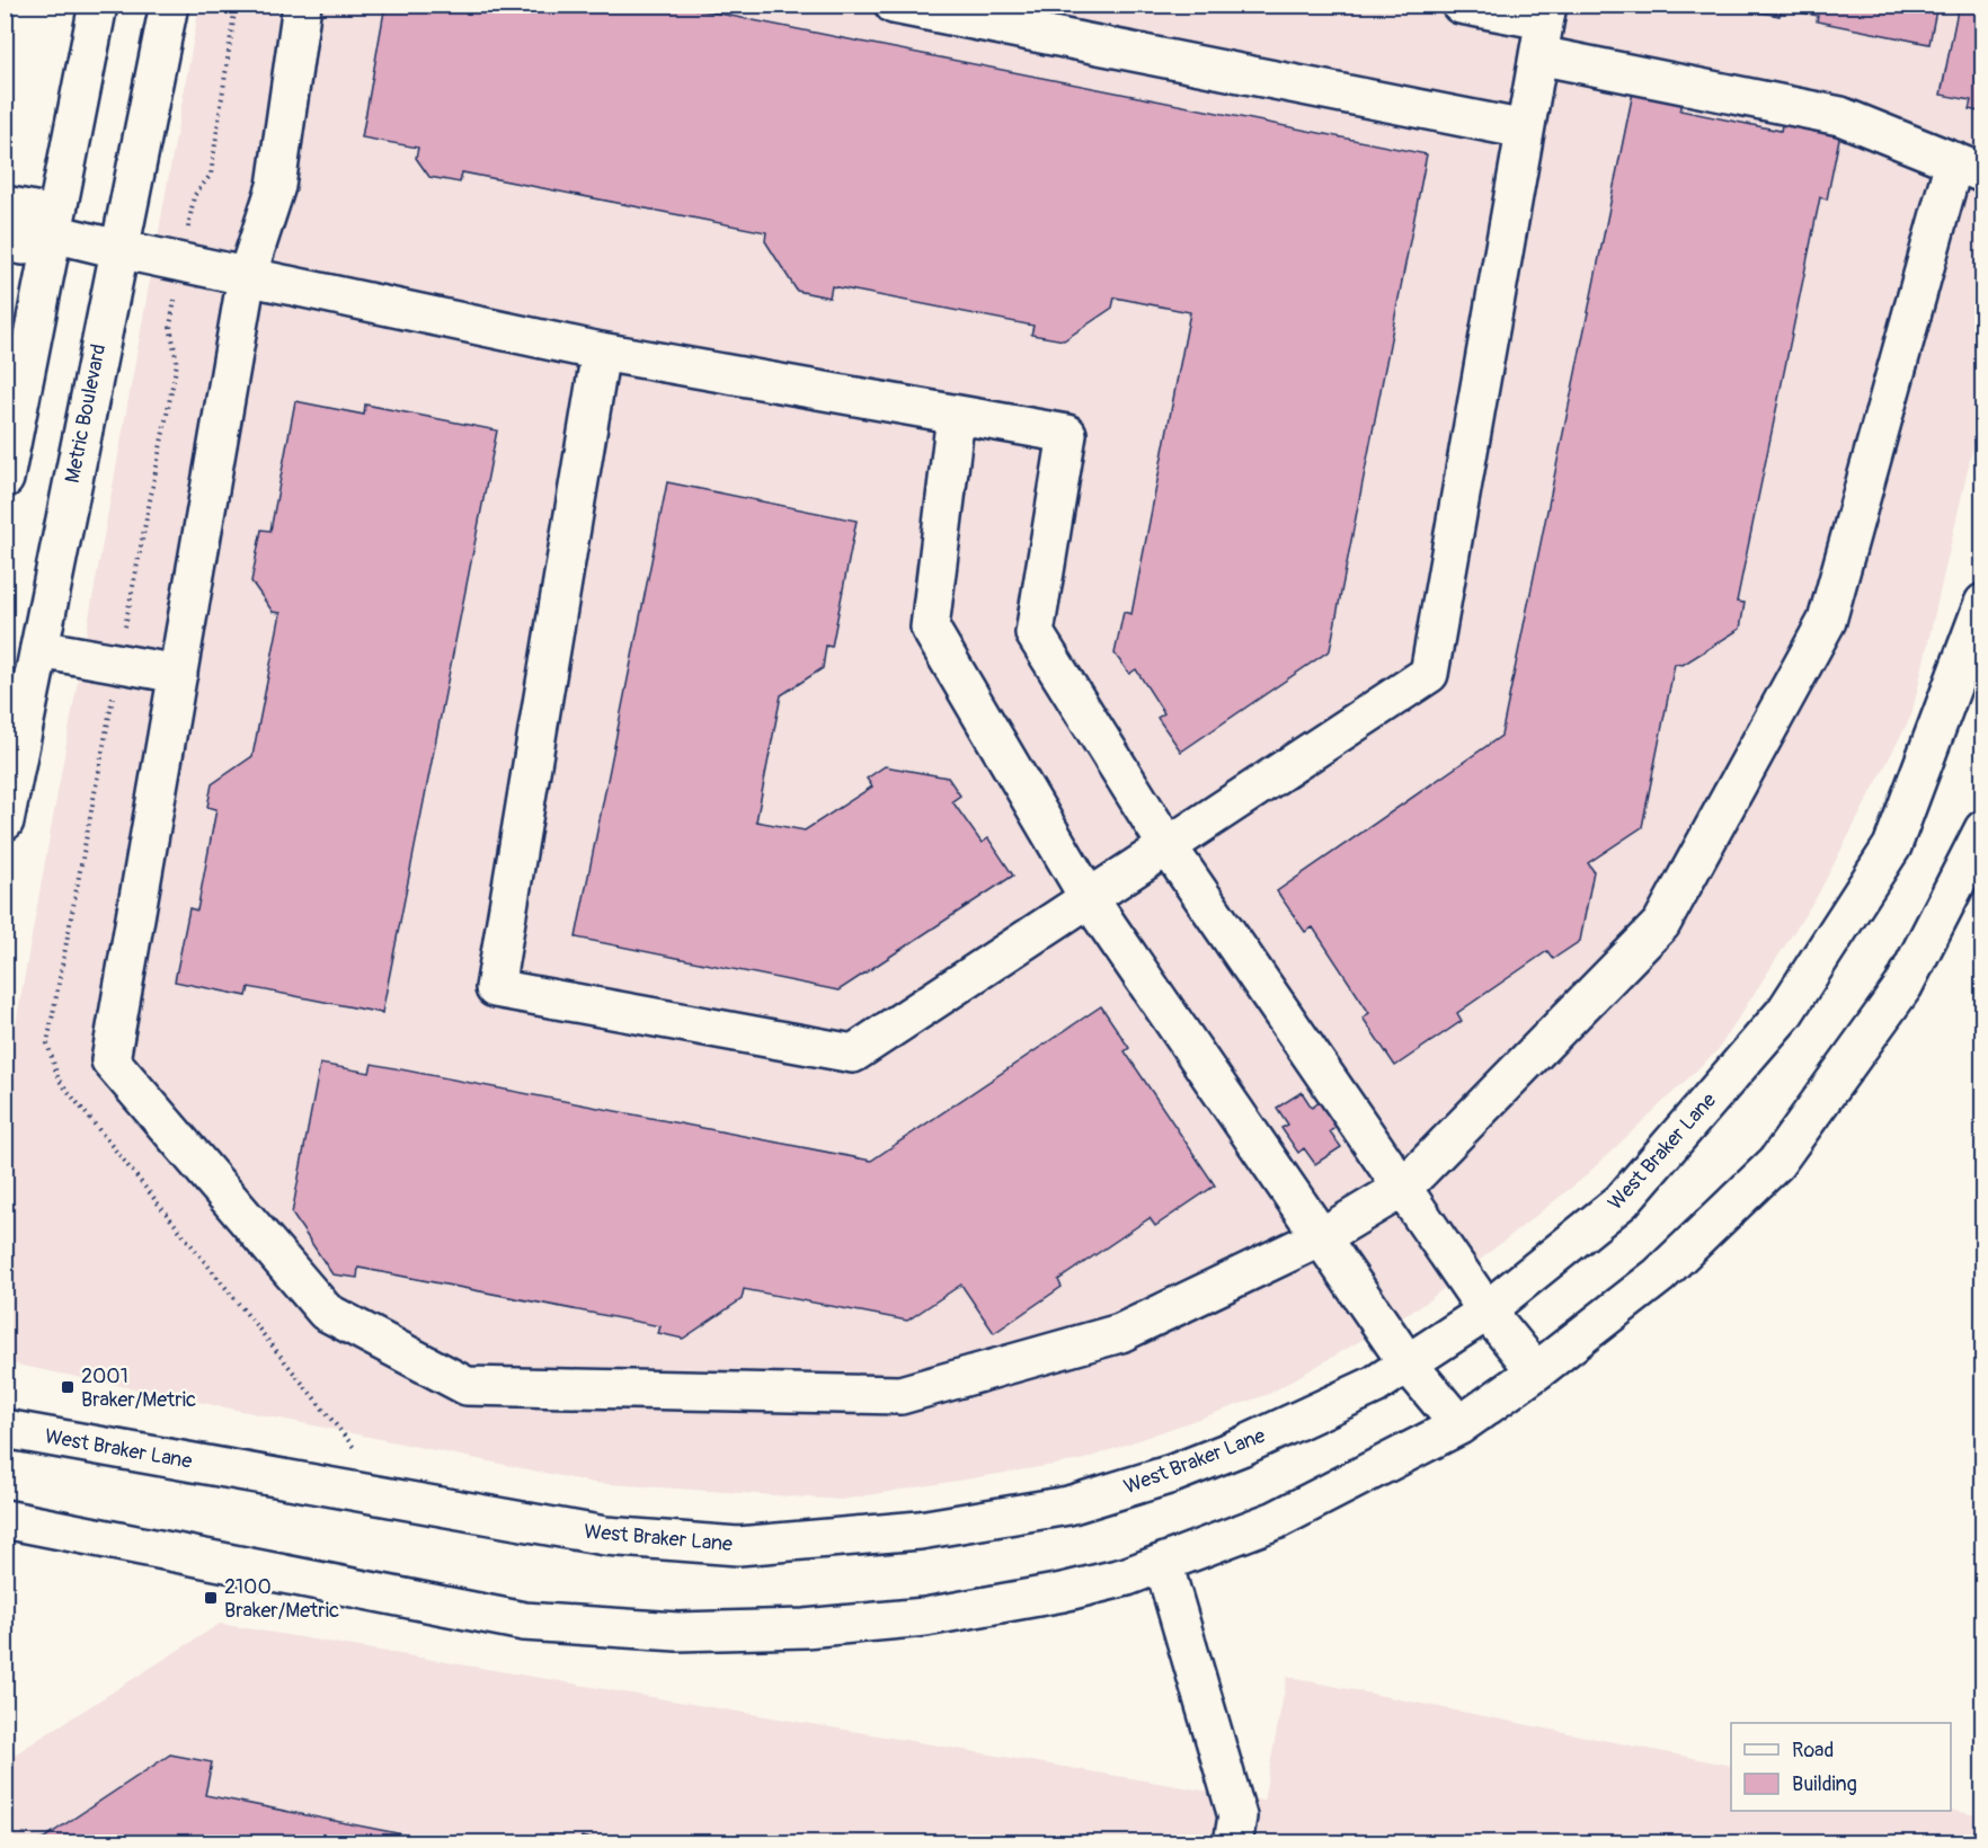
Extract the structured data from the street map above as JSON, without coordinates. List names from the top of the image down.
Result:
{
  "streets": {
    "main road": ["Metric Boulevard", "West Braker Lane"]
  },
  "places": {
    "transit": ["2001 Braker/Metric", "2100 Braker/Metric"]
  },
  "legend": ["Road", "Building"]
}
